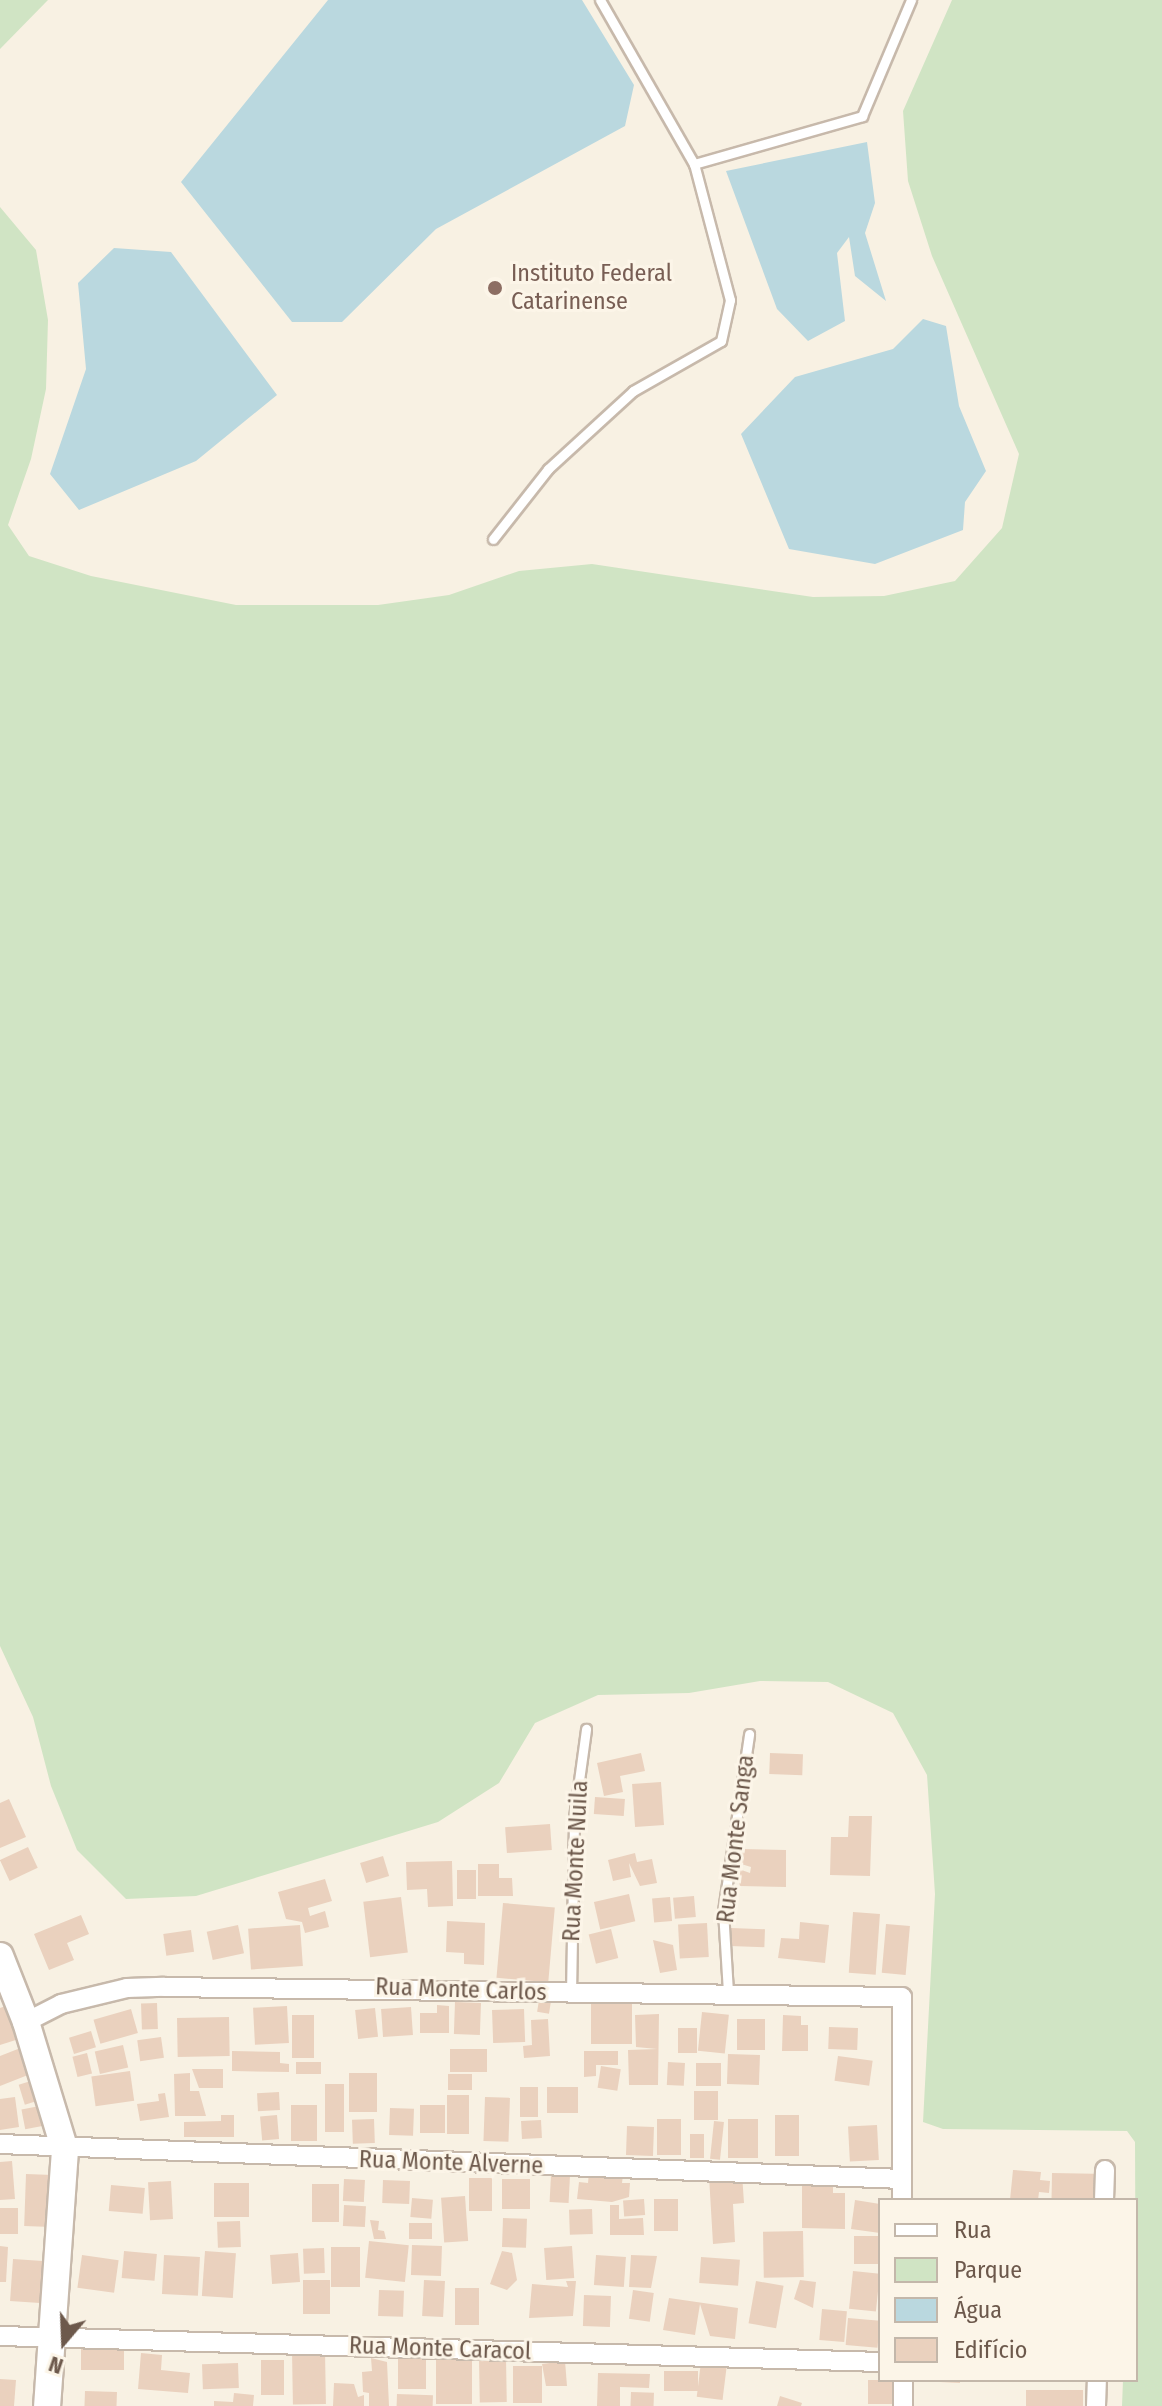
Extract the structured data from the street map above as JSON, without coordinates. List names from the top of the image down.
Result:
{
  "streets": {
    "street": ["Rua Monte Carlos", "Rua Monte Alverne", "Rua Monte Caracol"],
    "lane": ["Rua Monte Sanga", "Rua Monte Nuila"]
  },
  "crossings": [
    ["Rua Monte Sanga", "Rua Monte Carlos"],
    ["Rua Monte Nuila", "Rua Monte Carlos"],
    ["Rua Monte Carlos", "Rua Monte Alverne"]
  ],
  "places": ["Instituto Federal Catarinense"],
  "legend": [
    "Rua",
    "Parque",
    "Água",
    "Edifício"
  ],
  "north": "bottom"
}
